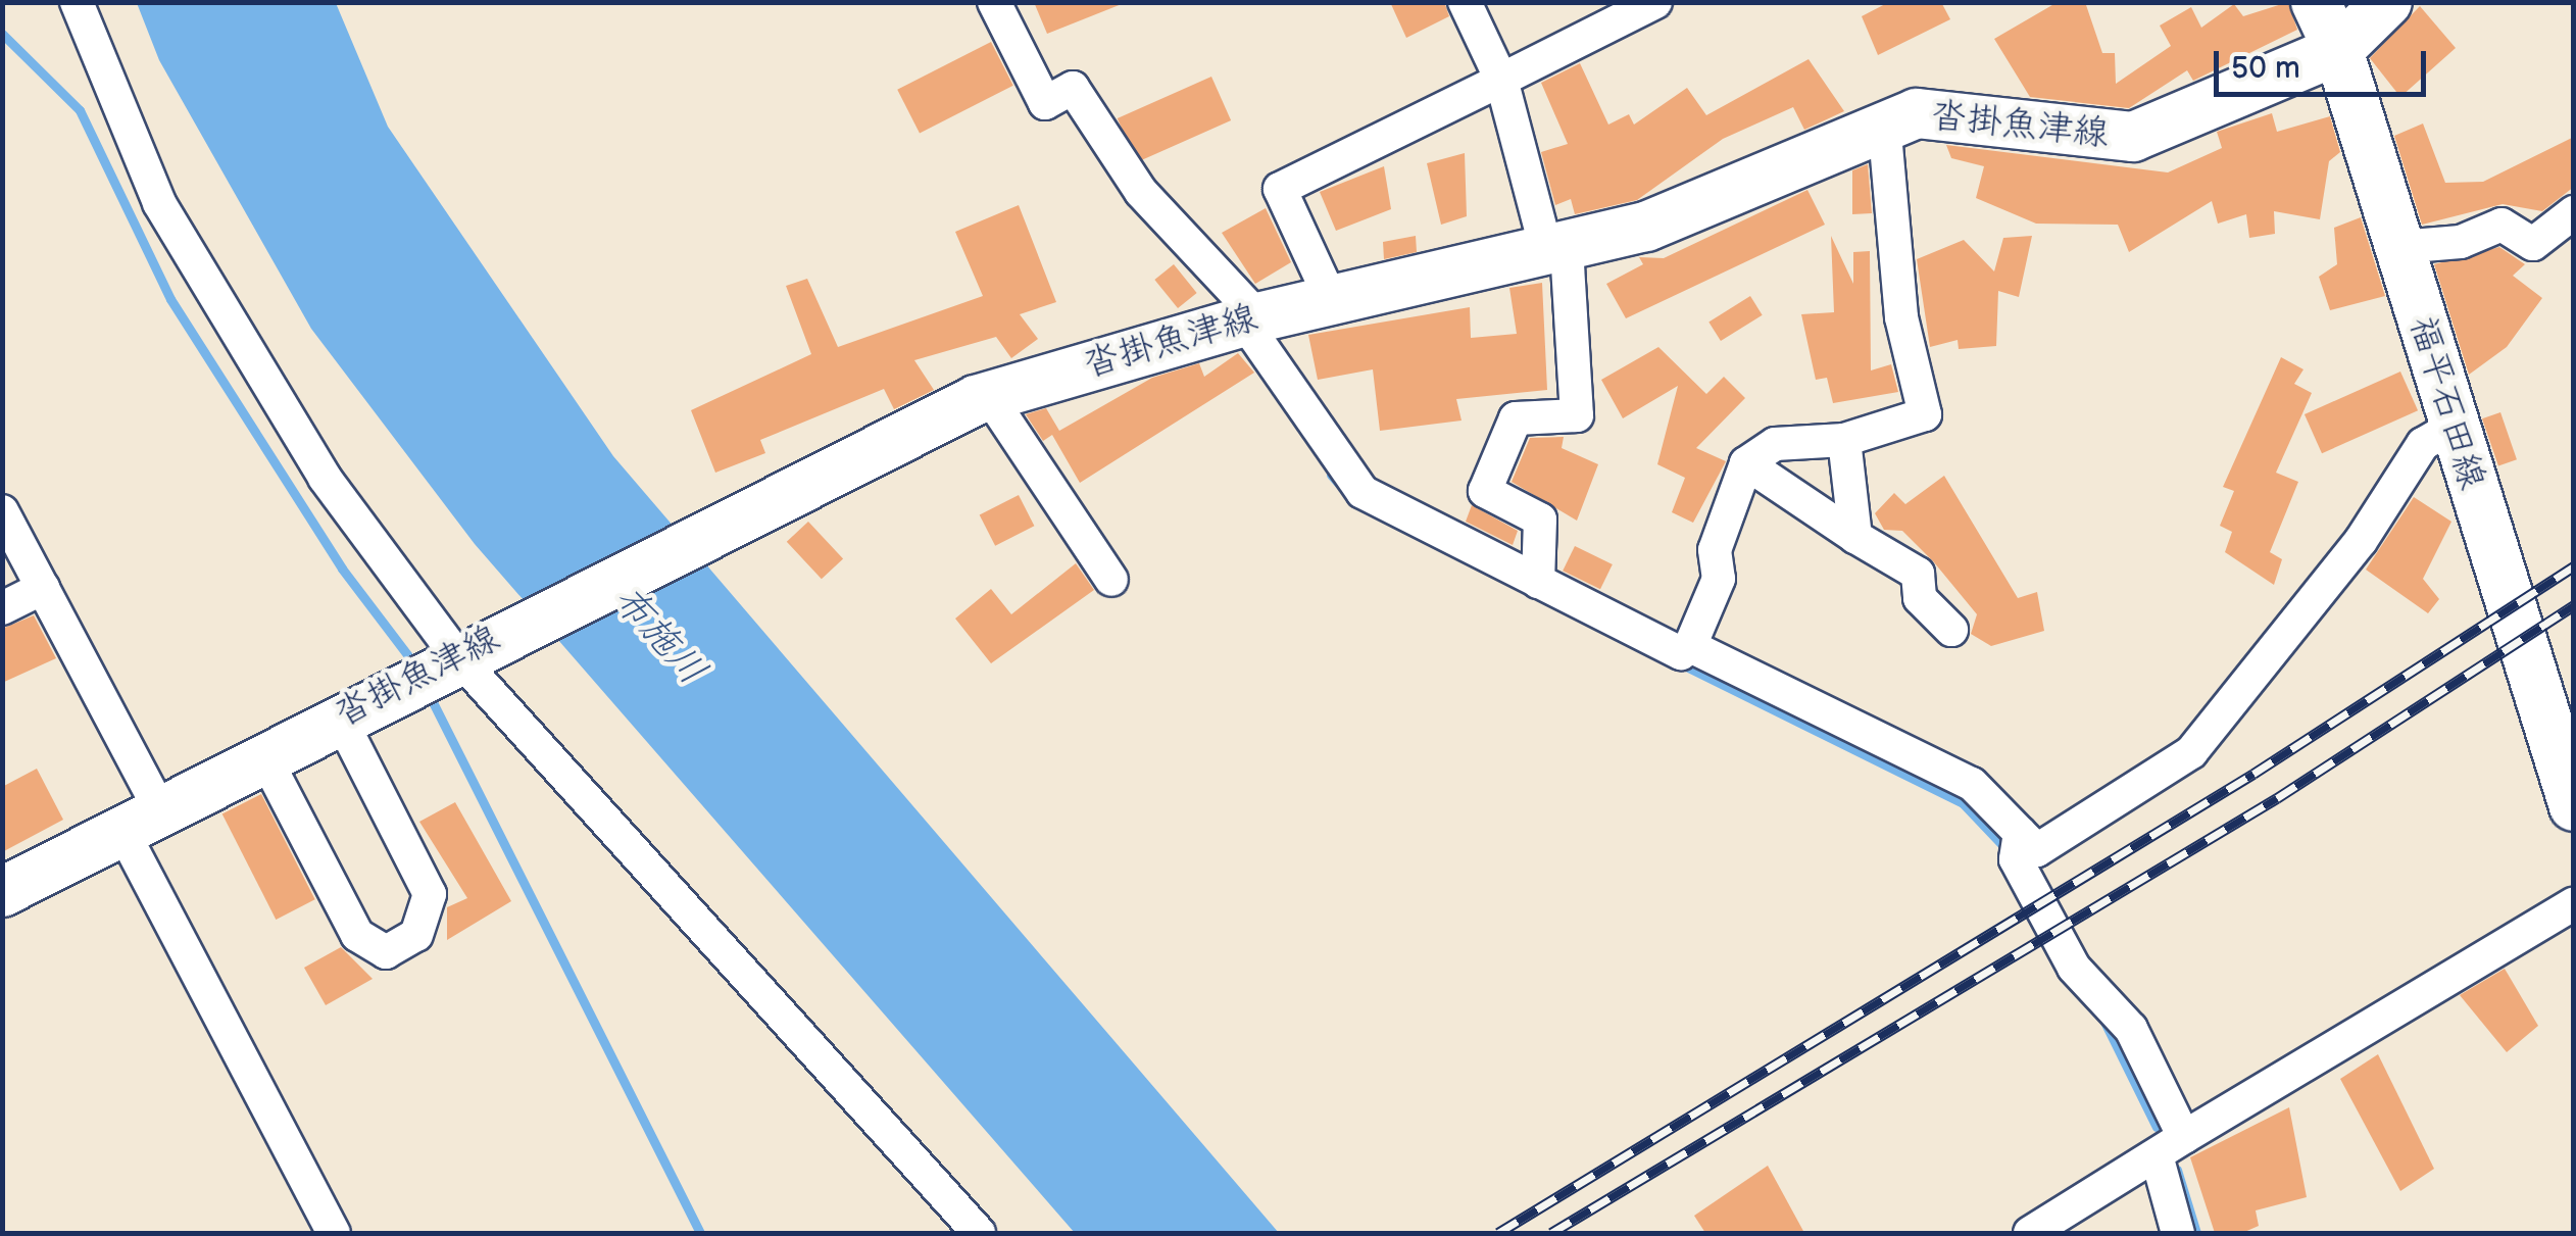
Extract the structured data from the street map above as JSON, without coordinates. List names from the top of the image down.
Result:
{
  "streets": {
    "main road": ["沓掛魚津線", "福平石田線"]
  },
  "crossings": [
    ["沓掛魚津線", "福平石田線"]
  ],
  "water": ["布施川"],
  "scale_bar": "50 m"
}
